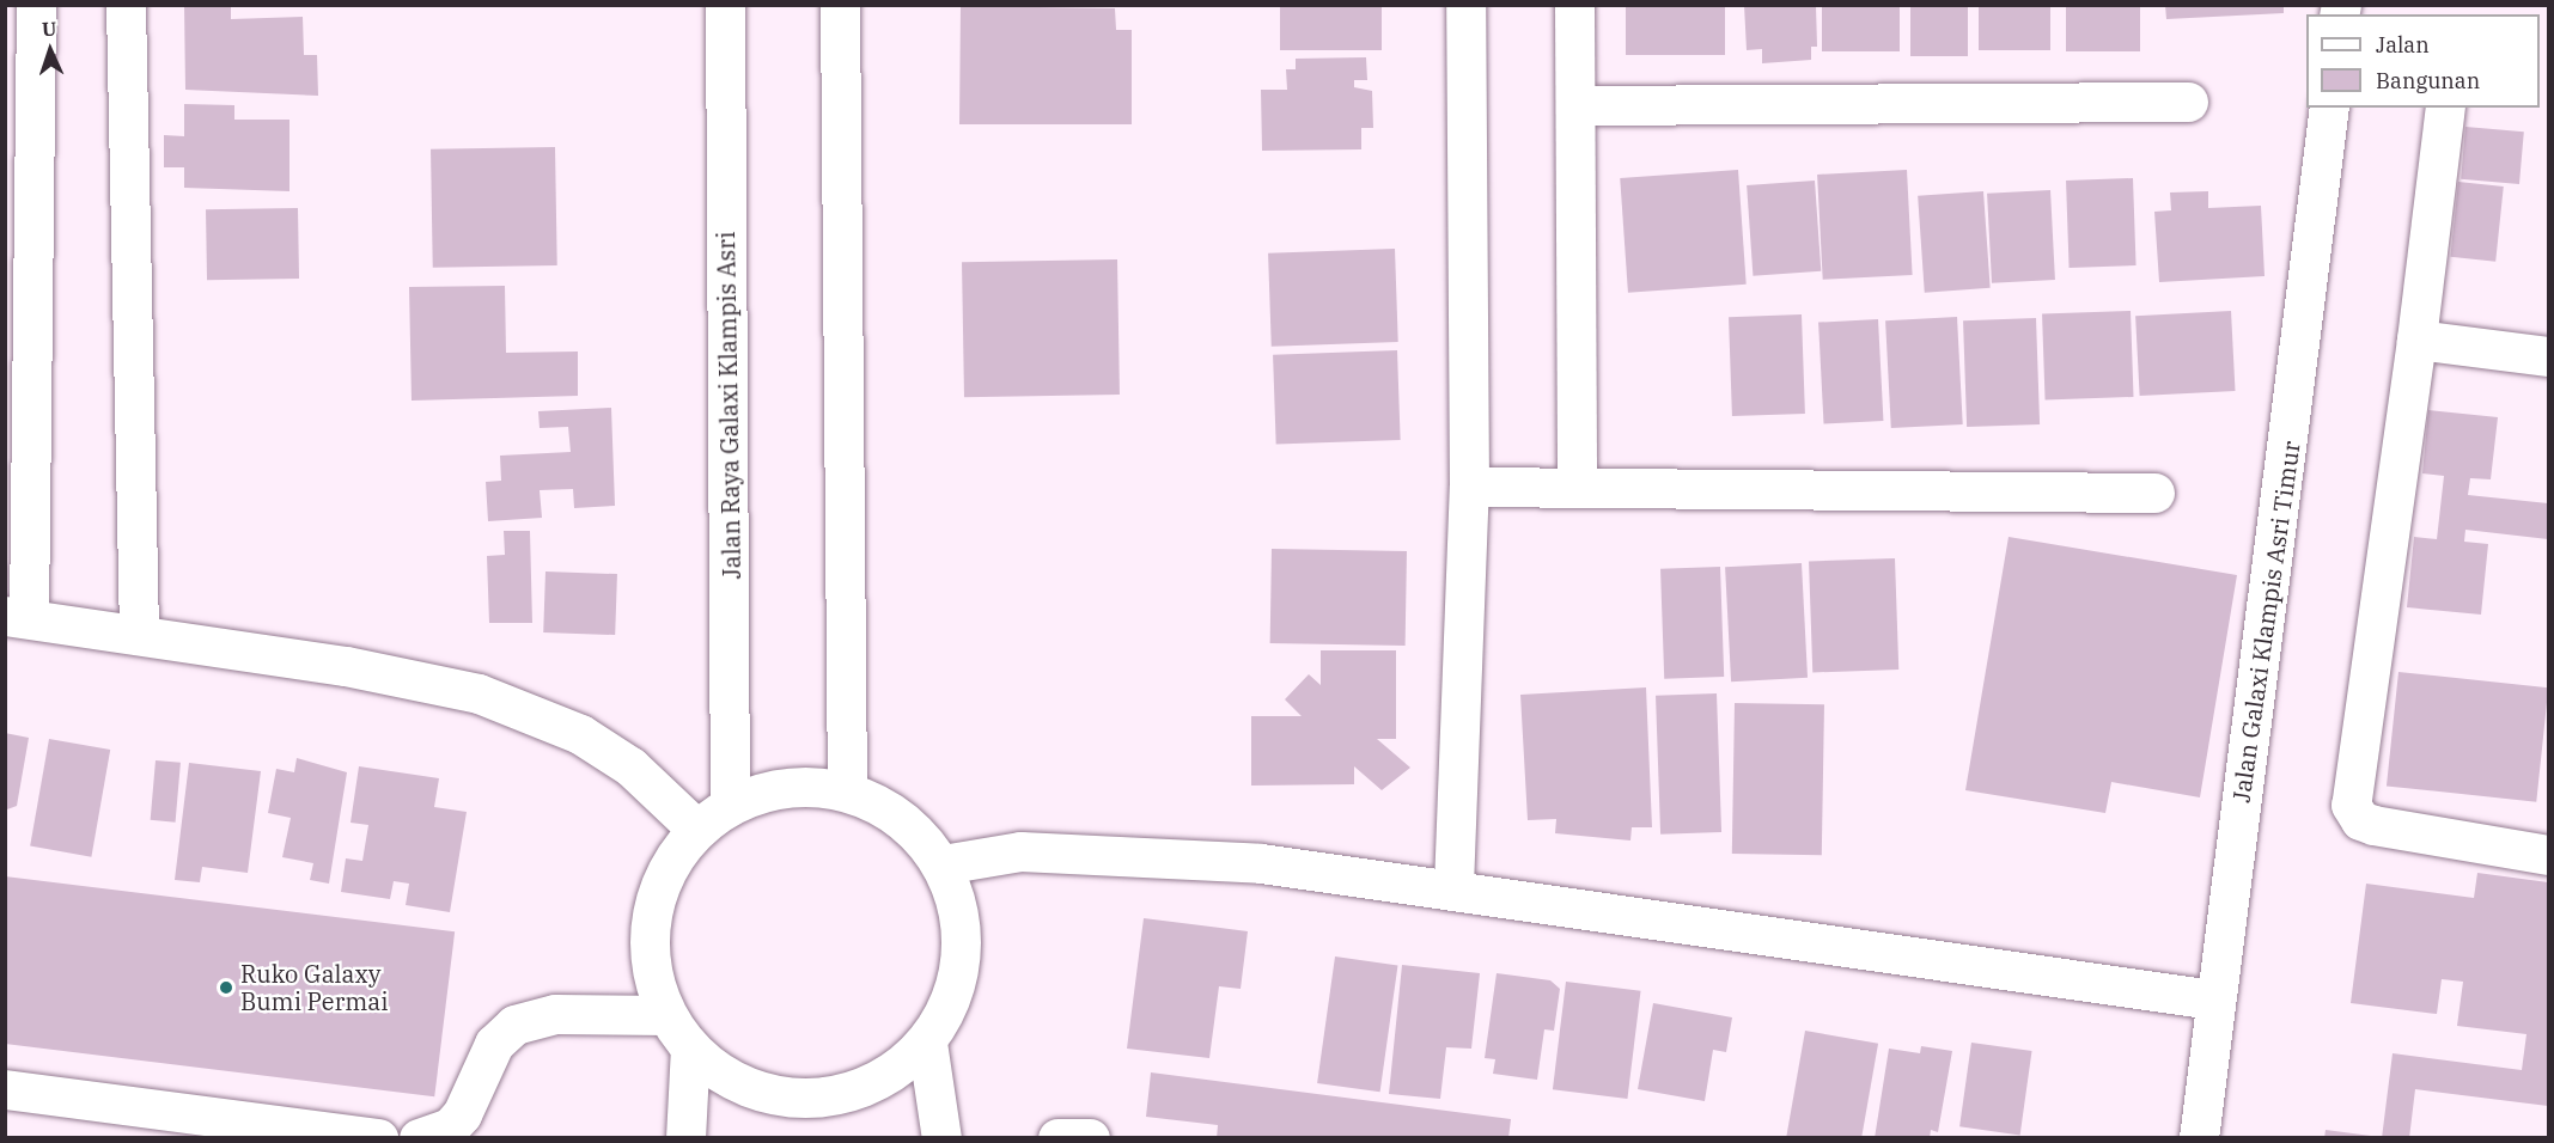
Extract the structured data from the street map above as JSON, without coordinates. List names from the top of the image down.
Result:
{
  "streets": {
    "street": ["Jalan Raya Galaxi Klampis Asri", "Jalan Galaxi Klampis Asri Timur"]
  },
  "places": ["Ruko Galaxy Bumi Permai"],
  "legend": ["Jalan", "Bangunan"],
  "north": "top"
}
